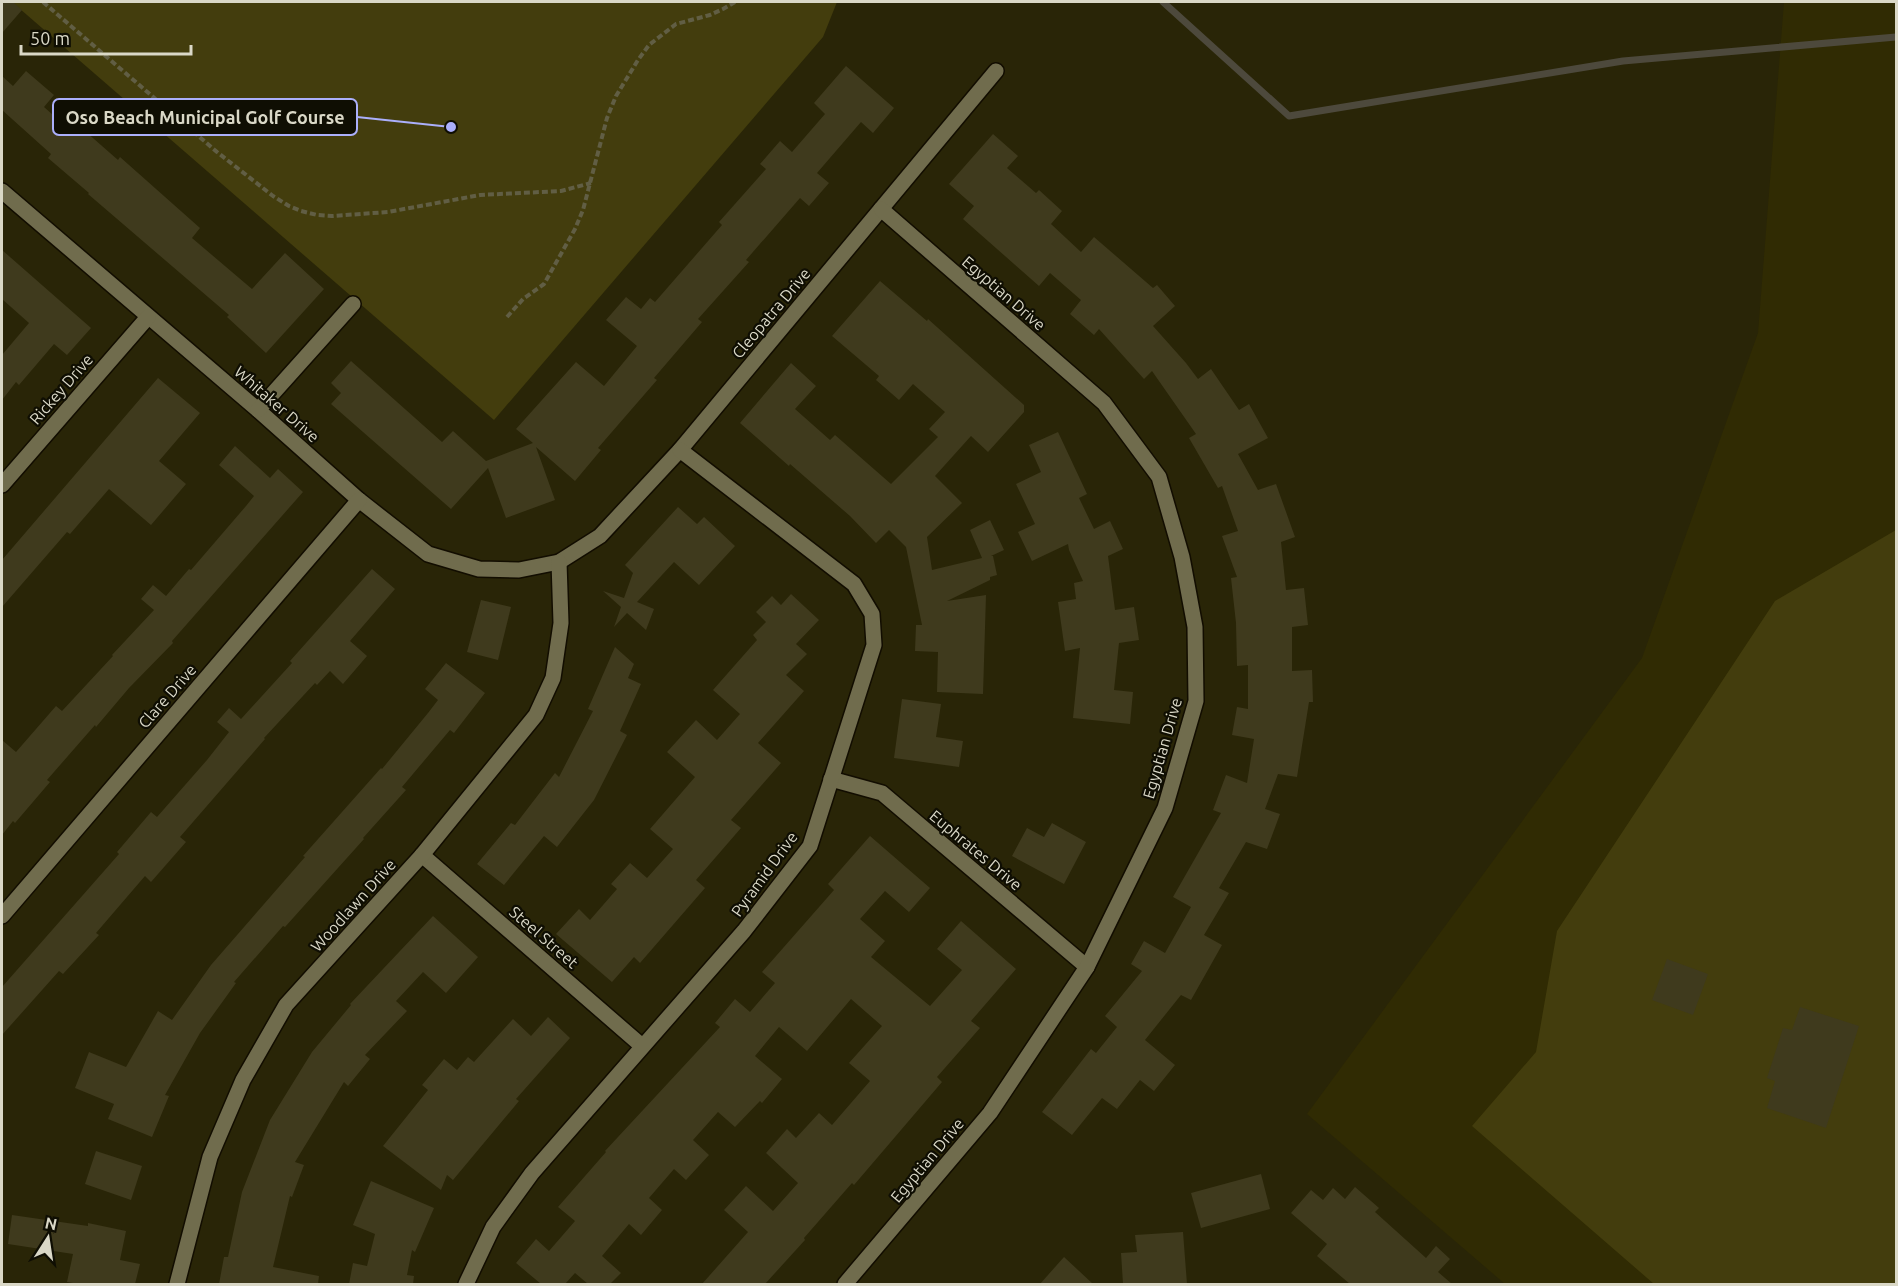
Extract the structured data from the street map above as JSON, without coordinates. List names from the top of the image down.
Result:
{
  "streets": {
    "street": [
      "Egyptian Drive",
      "Cleopatra Drive",
      "Rickey Drive",
      "Whitaker Drive",
      "Clare Drive",
      "Euphrates Drive",
      "Pyramid Drive",
      "Woodlawn Drive",
      "Steel Street"
    ]
  },
  "crossings": [
    ["Egyptian Drive", "Cleopatra Drive"],
    ["Egyptian Drive", "Euphrates Drive"],
    ["Cleopatra Drive", "Whitaker Drive"],
    ["Cleopatra Drive", "Pyramid Drive"],
    ["Cleopatra Drive", "Woodlawn Drive"],
    ["Rickey Drive", "Whitaker Drive"],
    ["Whitaker Drive", "Clare Drive"],
    ["Whitaker Drive", "Woodlawn Drive"],
    ["Euphrates Drive", "Pyramid Drive"],
    ["Pyramid Drive", "Steel Street"],
    ["Woodlawn Drive", "Steel Street"]
  ],
  "places": ["Oso Beach Municipal Golf Course"],
  "scale_bar": "50 m",
  "north": "top"
}
